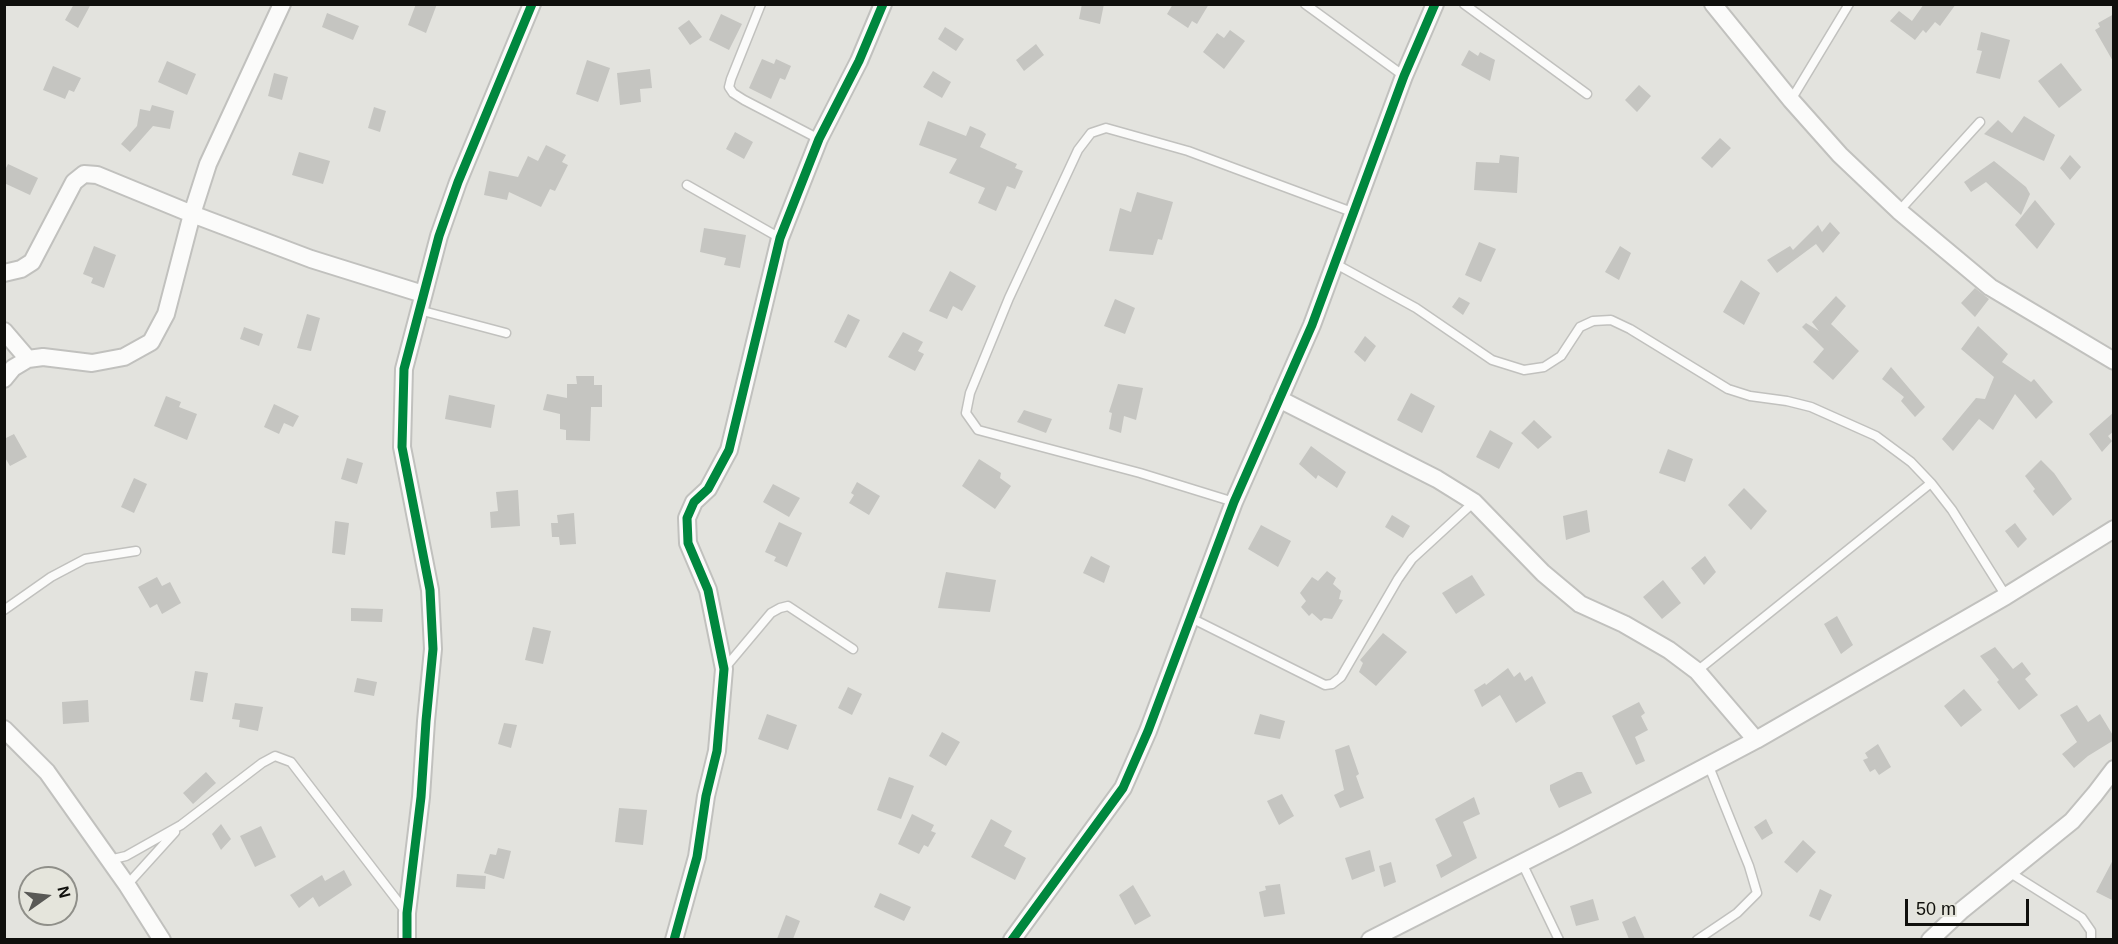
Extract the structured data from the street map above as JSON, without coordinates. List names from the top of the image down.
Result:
{
  "scale_bar": "50 m",
  "north": "right"
}
